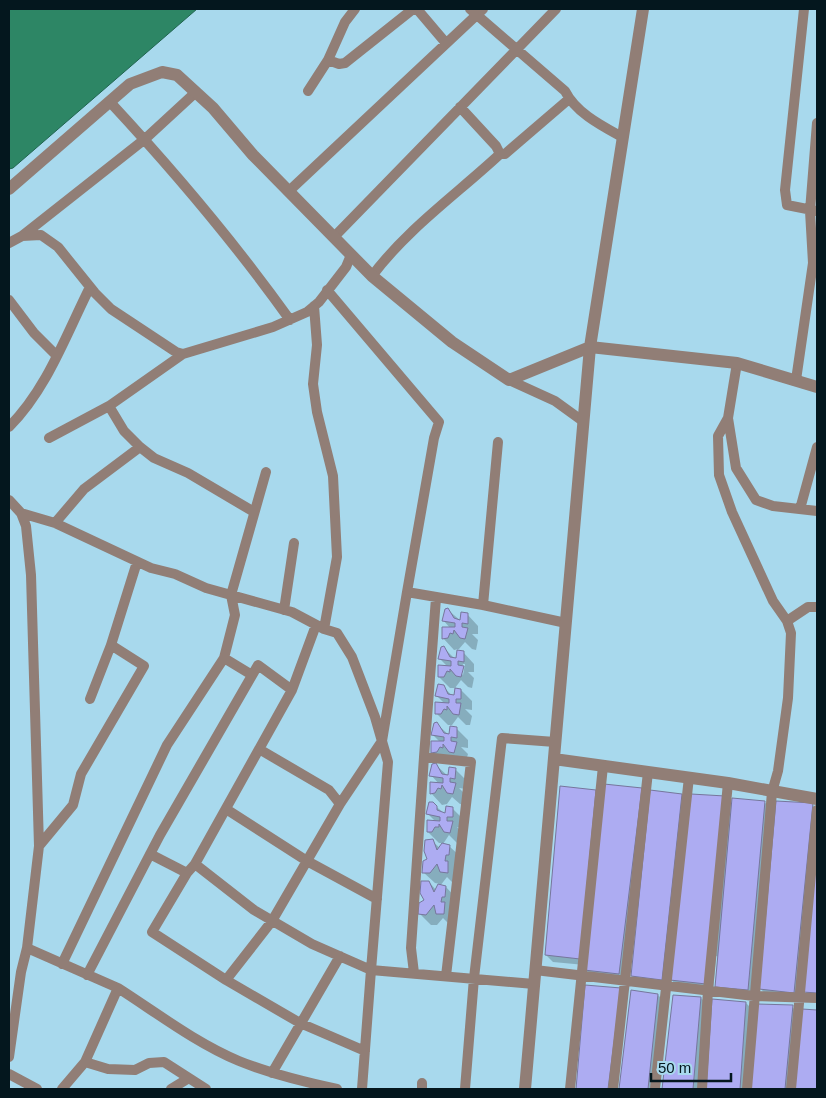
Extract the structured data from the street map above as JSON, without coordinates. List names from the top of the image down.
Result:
{
  "scale_bar": "50 m"
}
